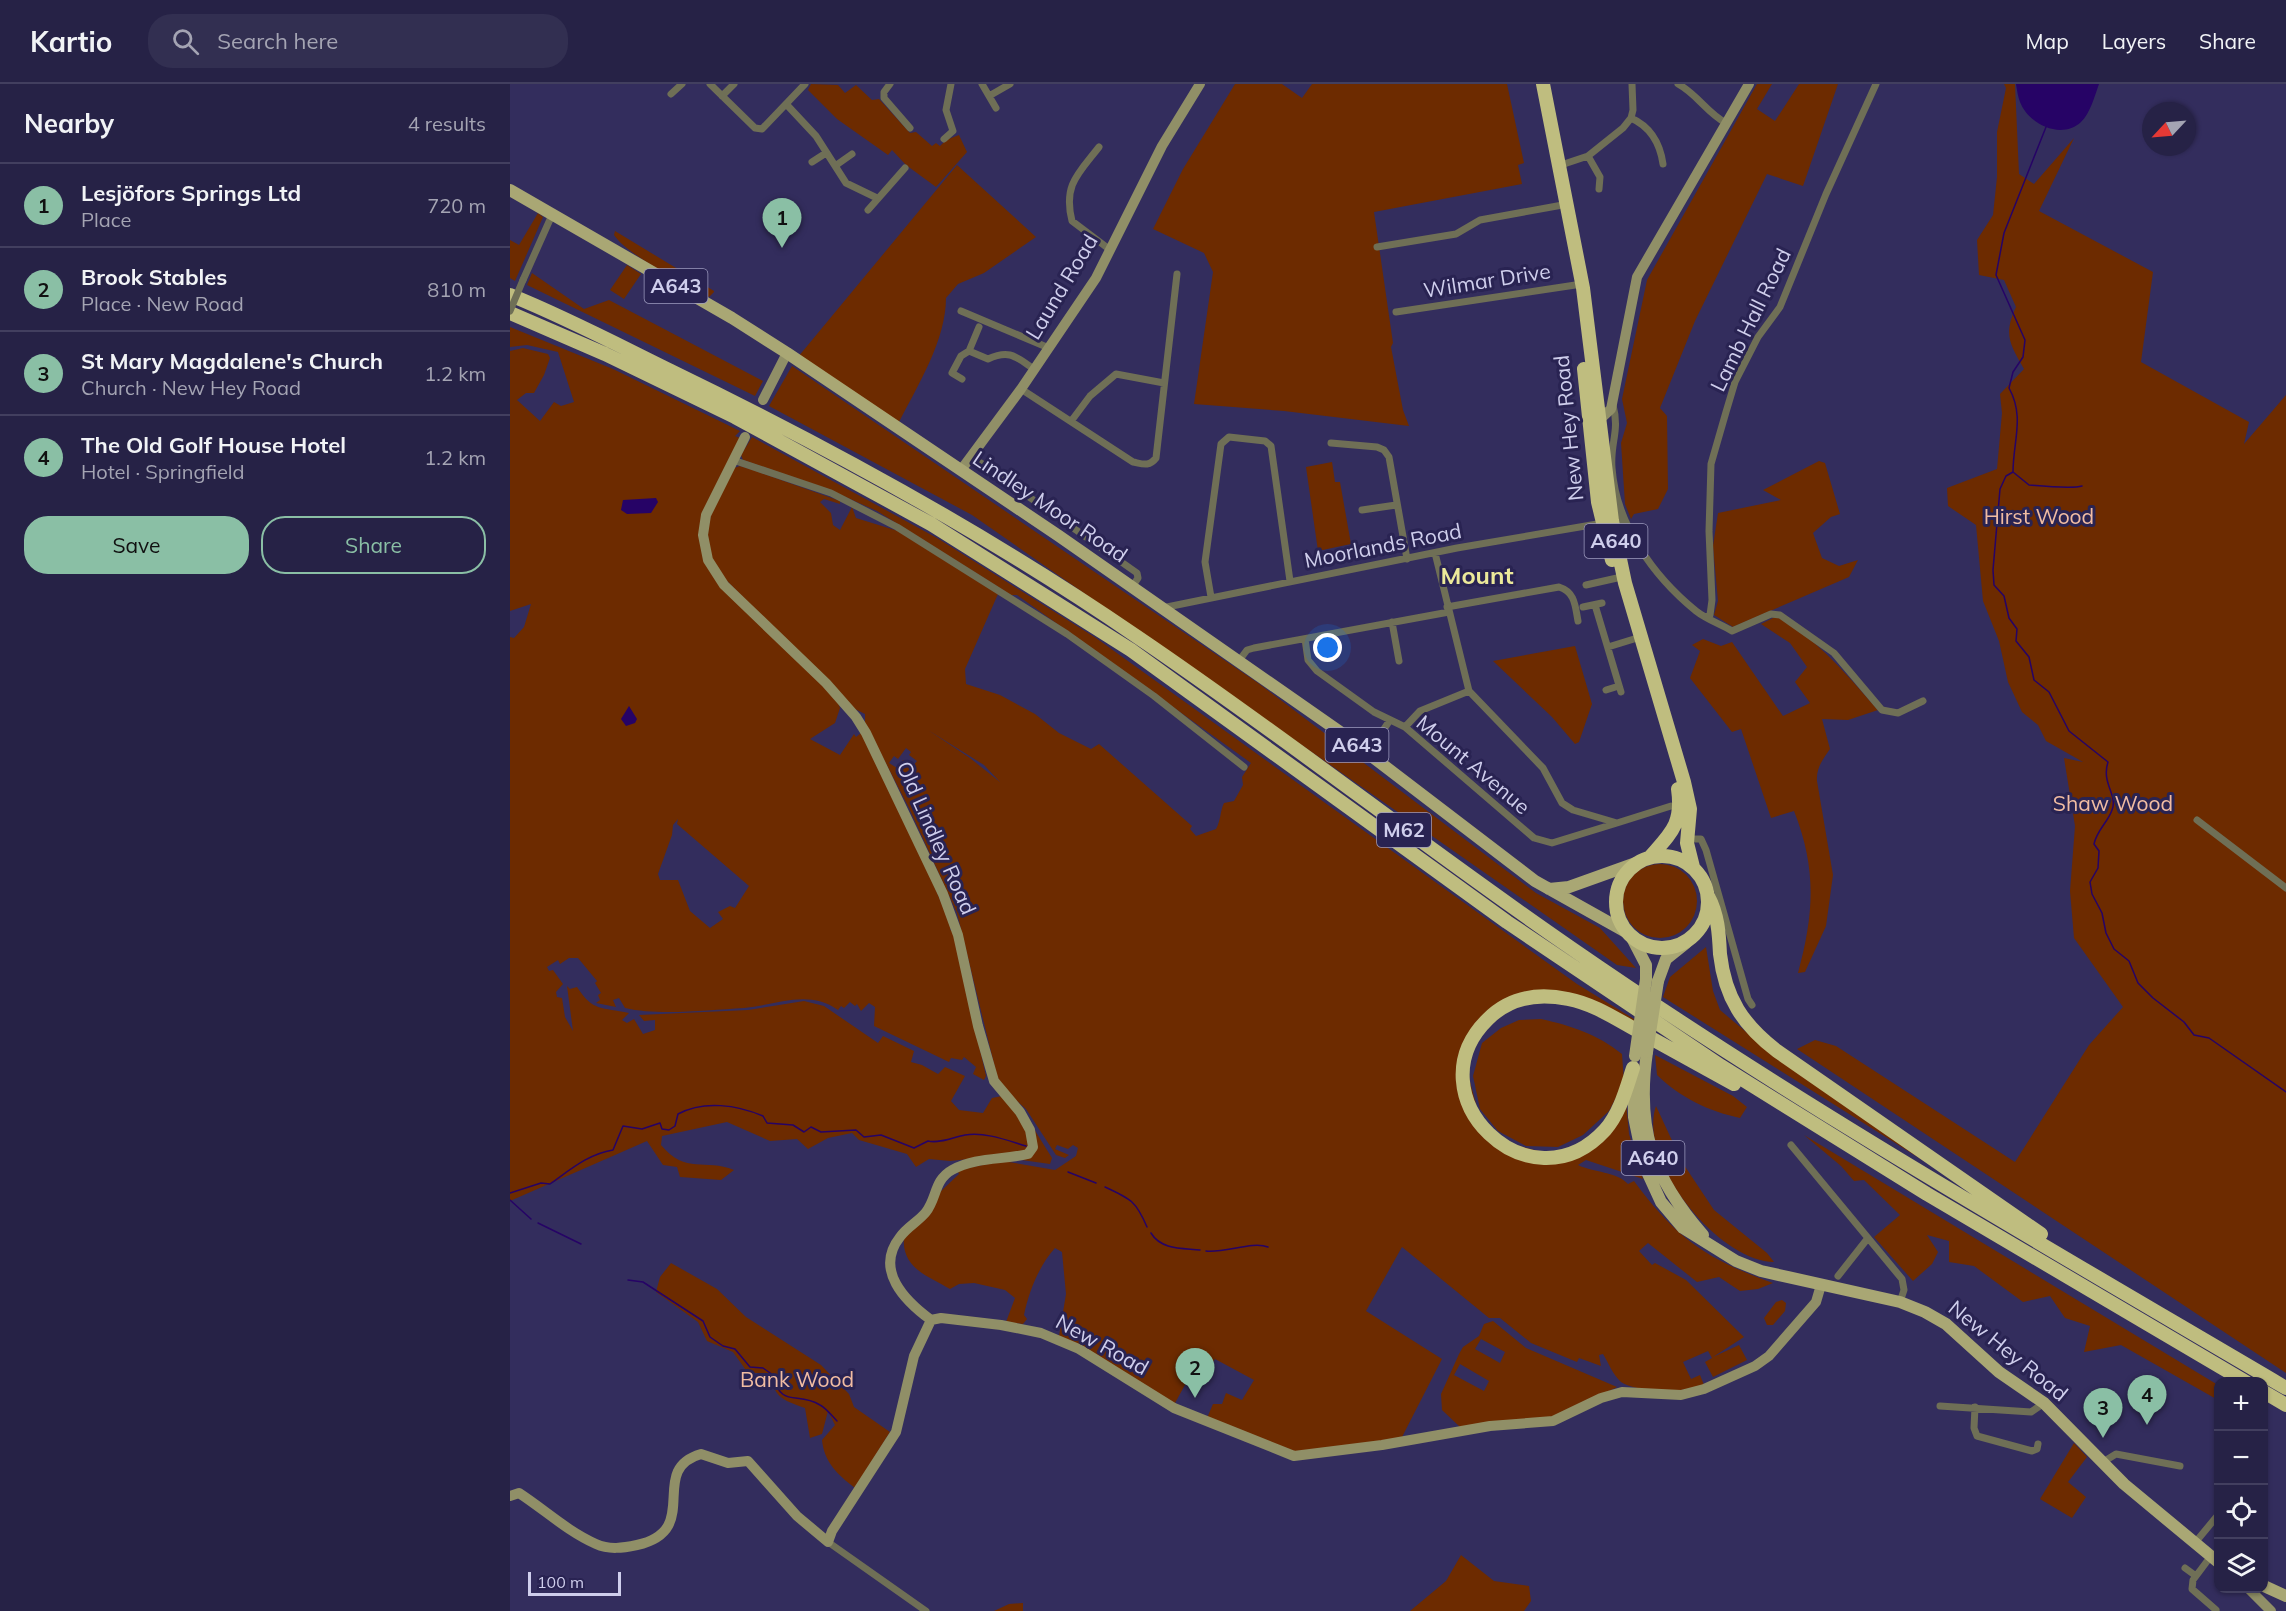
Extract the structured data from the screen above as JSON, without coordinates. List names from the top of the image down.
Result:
{
  "streets": {
    "highway": ["New Hey Road", "A640", "M62"],
    "main road": ["A643", "Lindley Moor Road"],
    "street": [
      "Wilmar Drive",
      "Laund Road",
      "Lamb Hall Road",
      "Moorlands Road",
      "Mount Avenue",
      "Old Lindley Road",
      "New Road"
    ]
  },
  "crossings": [
    ["Wilmar Drive", "New Hey Road"],
    ["Laund Road", "Lindley Moor Road"],
    ["New Hey Road", "Lindley Moor Road"],
    ["New Hey Road", "A640"],
    ["New Hey Road", "Moorlands Road"],
    ["New Hey Road", "New Road"],
    ["Lindley Moor Road", "A640"],
    ["Lindley Moor Road", "Moorlands Road"],
    ["Old Lindley Road", "New Road"]
  ],
  "districts": ["Mount"],
  "parks": ["Hirst Wood", "Shaw Wood", "Bank Wood"],
  "scale_bar": "100 m",
  "north": "bottom left",
  "page": {
    "header": "Kartio",
    "search": "Search here",
    "nav": ["Map", "Layers", "Share"],
    "heading": ["Nearby", "4 results"],
    "list": [
      {
        "mark": "1",
        "name": "Lesjöfors Springs Ltd",
        "note": "Place",
        "value": "720 m"
      },
      {
        "mark": "2",
        "name": "Brook Stables",
        "note": "Place · New Road",
        "value": "810 m"
      },
      {
        "mark": "3",
        "name": "St Mary Magdalene's Church",
        "note": "Church · New Hey Road",
        "value": "1.2 km"
      },
      {
        "mark": "4",
        "name": "The Old Golf House Hotel",
        "note": "Hotel · Springfield",
        "value": "1.2 km"
      }
    ],
    "pins": [
      "1",
      "2",
      "4",
      "3"
    ],
    "buttons": ["Save", "Share"],
    "map_buttons": ["+", "−"],
    "scale": "100 m"
  }
}
